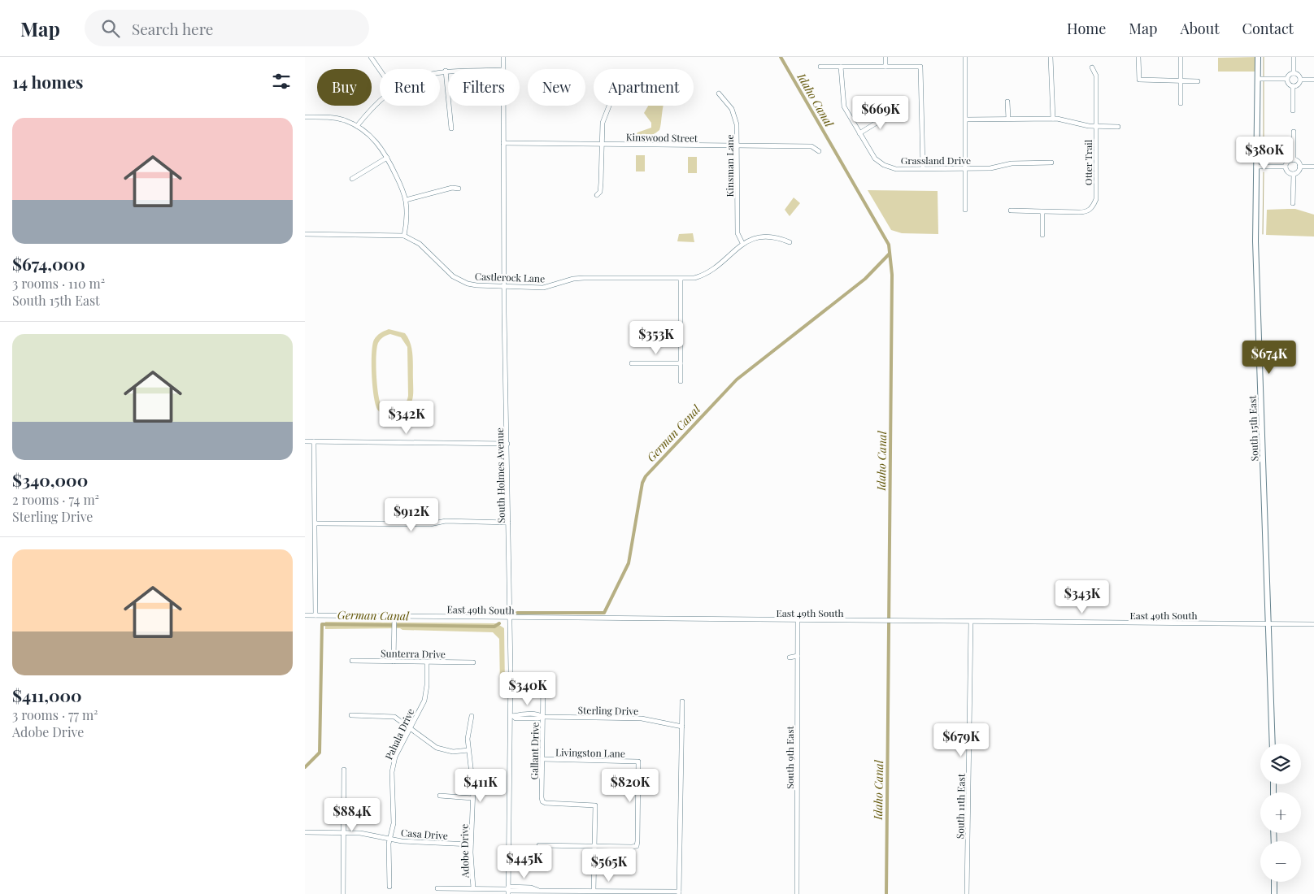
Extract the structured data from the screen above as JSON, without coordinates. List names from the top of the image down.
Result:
{
  "streets": {
    "main road": ["South 15th East"],
    "street": [
      "Kinswood Street",
      "Grassland Drive",
      "Otter Trail",
      "Kinsman Lane",
      "Castlerock Lane",
      "South Holmes Avenue",
      "East 49th South",
      "Sunterra Drive",
      "Sterling Drive",
      "Pahala Drive",
      "Gallant Drive",
      "Livingston Lane",
      "South 9th East",
      "South 11th East",
      "Casa Drive",
      "Adobe Drive"
    ]
  },
  "crossings": [
    ["Kinswood Street", "Kinsman Lane"],
    ["Kinswood Street", "South Holmes Avenue"],
    ["Kinsman Lane", "Castlerock Lane"],
    ["Castlerock Lane", "South Holmes Avenue"],
    ["South 15th East", "East 49th South"],
    ["South Holmes Avenue", "East 49th South"],
    ["South Holmes Avenue", "Sterling Drive"],
    ["East 49th South", "South 9th East"],
    ["East 49th South", "South 11th East"],
    ["Sunterra Drive", "Pahala Drive"],
    ["Sterling Drive", "Gallant Drive"],
    ["Pahala Drive", "Casa Drive"],
    ["Gallant Drive", "Livingston Lane"],
    ["Casa Drive", "Adobe Drive"]
  ],
  "water": ["Idaho Canal", "German Canal"],
  "page": {
    "header": "Map",
    "search": "Search here",
    "nav": [
      "Home",
      "Map",
      "About",
      "Contact"
    ],
    "heading": "14 homes",
    "chip": [
      "Buy",
      "Rent",
      "Filters",
      "New",
      "Apartment"
    ],
    "price": [
      "$669K",
      "$380K",
      "$353K",
      "$674K",
      "$342K",
      "$912K",
      "$343K",
      "$340K",
      "$679K",
      "$411K",
      "$820K",
      "$884K",
      "$445K",
      "$565K"
    ],
    "list": [
      {
        "name": "$674,000",
        "note": "3 rooms · 110 m² · South 15th East"
      },
      {
        "name": "$340,000",
        "note": "2 rooms · 74 m² · Sterling Drive"
      },
      {
        "name": "$411,000",
        "note": "3 rooms · 77 m² · Adobe Drive"
      }
    ],
    "map_buttons": ["+", "−"]
  }
}
